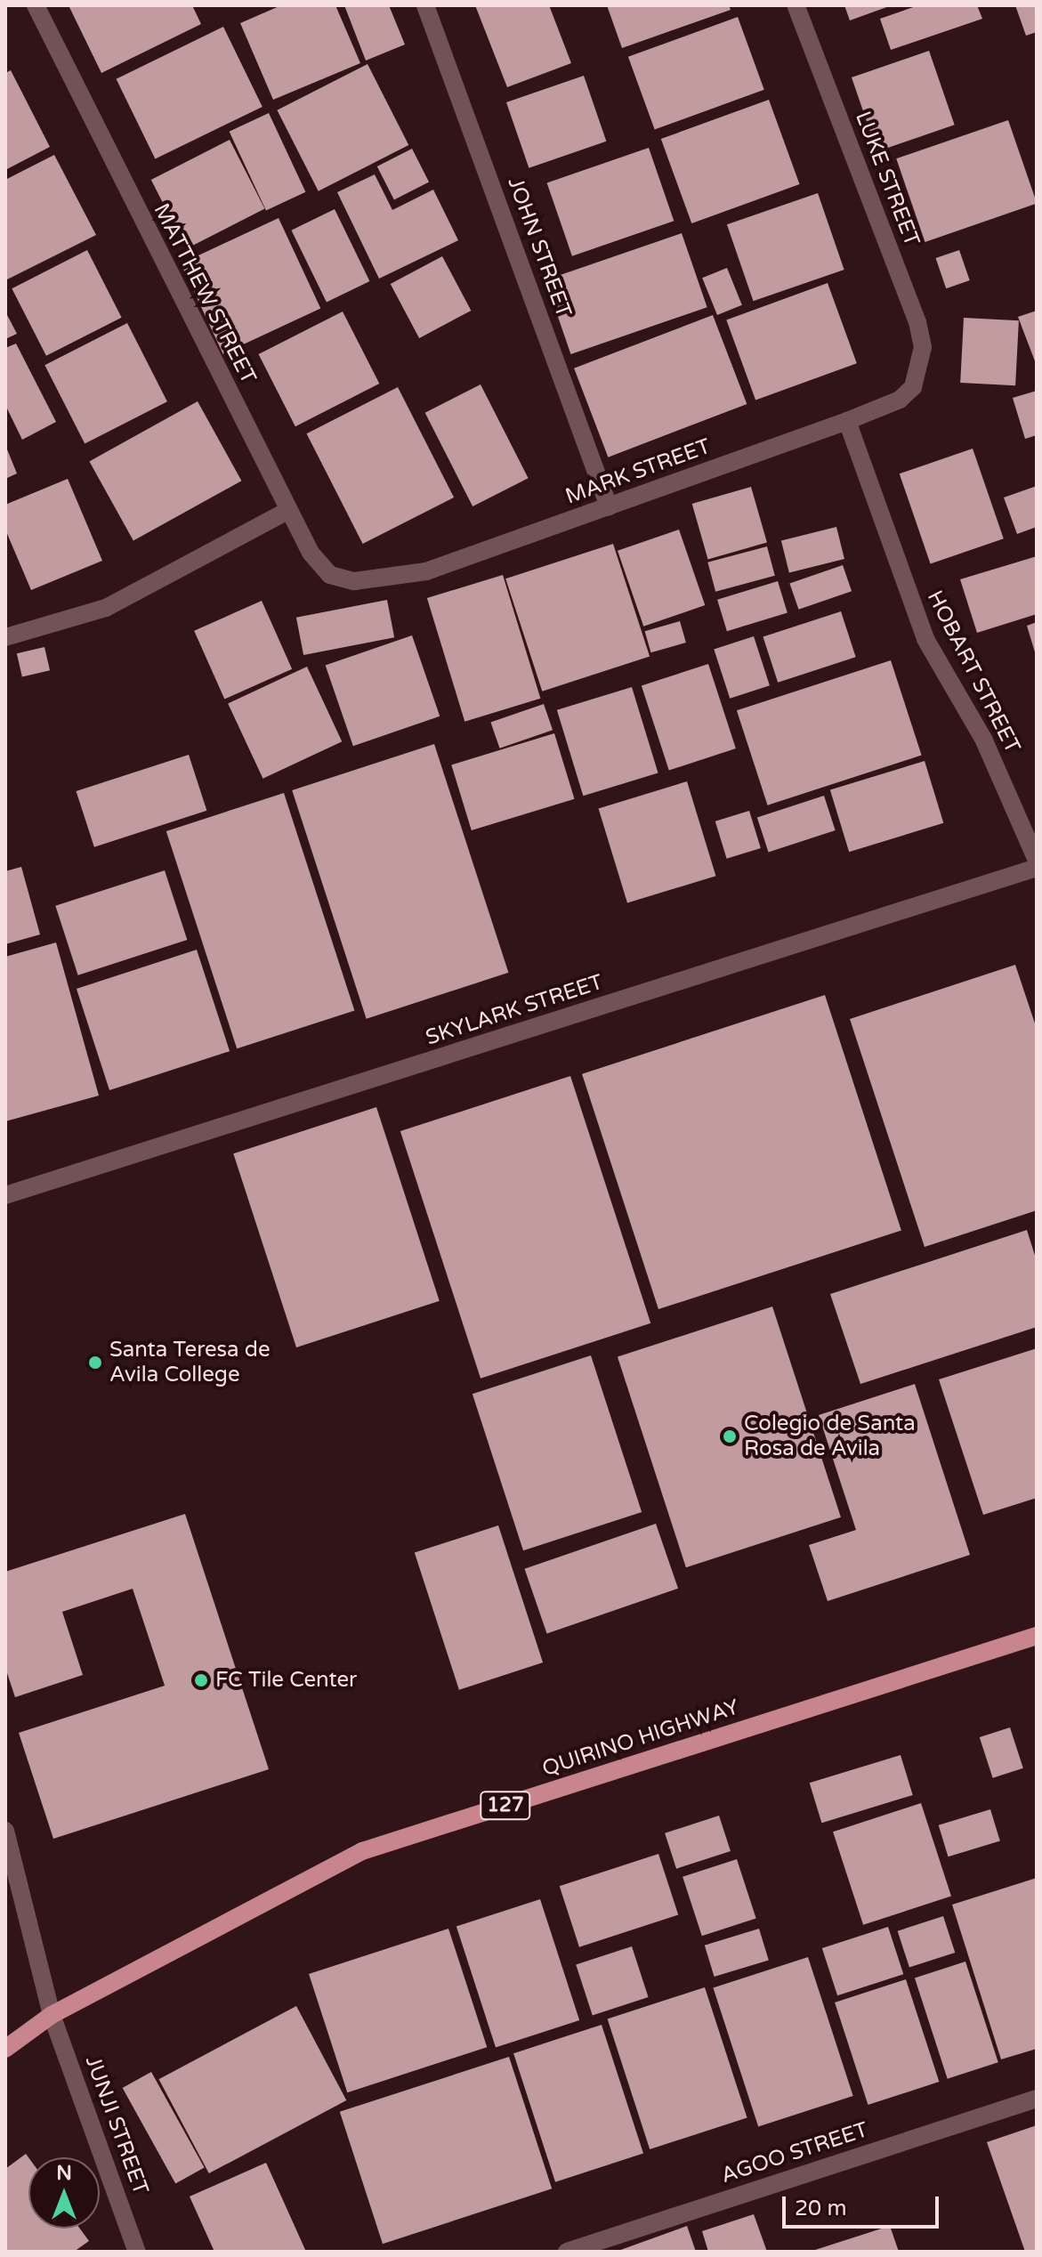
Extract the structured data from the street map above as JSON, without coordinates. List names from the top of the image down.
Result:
{
  "streets": {
    "main road": ["QUIRINO HIGHWAY", "127"],
    "street": [
      "LUKE STREET",
      "JOHN STREET",
      "MATTHEW STREET",
      "MARK STREET",
      "HOBART STREET",
      "SKYLARK STREET",
      "JUNJI STREET",
      "AGOO STREET"
    ]
  },
  "crossings": [
    ["LUKE STREET", "MARK STREET"],
    ["JOHN STREET", "MARK STREET"],
    ["MATTHEW STREET", "MARK STREET"],
    ["MARK STREET", "HOBART STREET"],
    ["QUIRINO HIGHWAY", "JUNJI STREET"]
  ],
  "places": ["Santa Teresa de Avila College", "Colegio de Santa Rosa de Avila", "FC Tile Center"],
  "scale_bar": "20 m",
  "north": "top"
}
